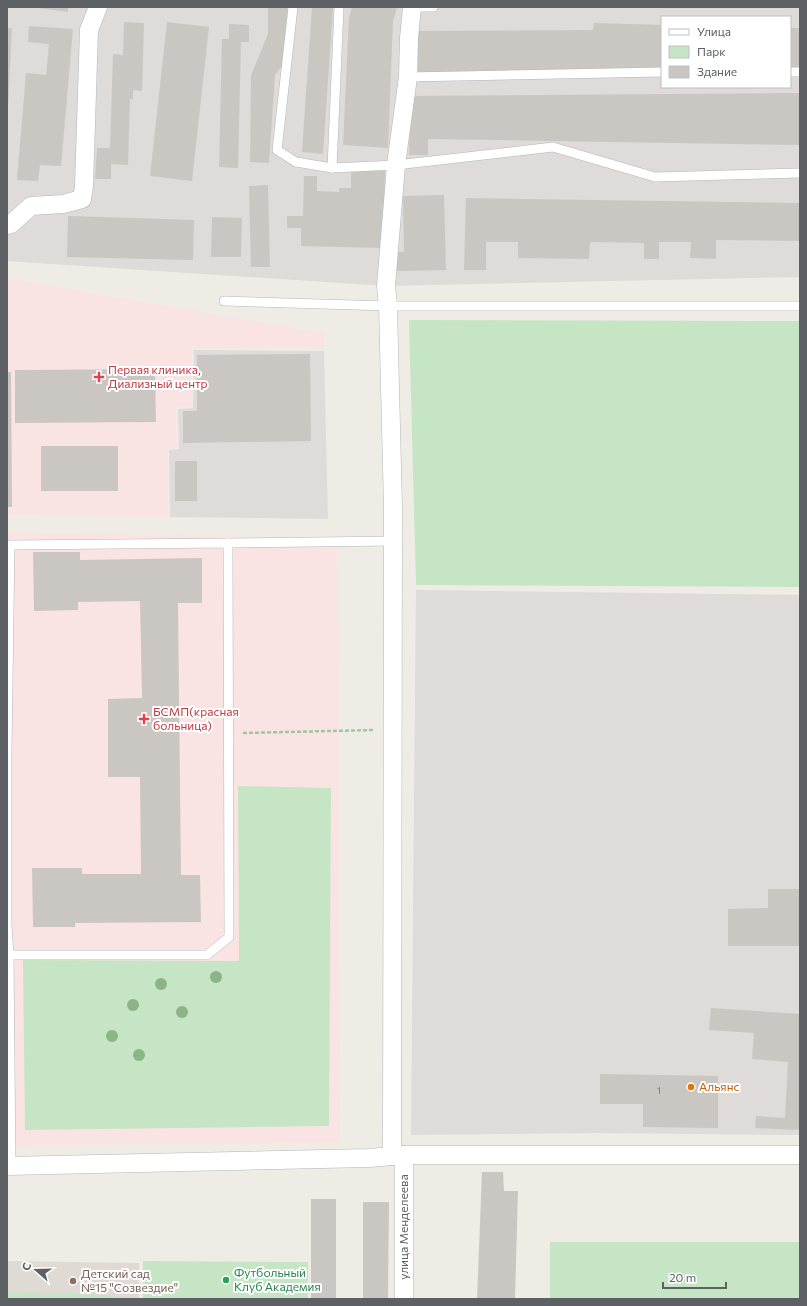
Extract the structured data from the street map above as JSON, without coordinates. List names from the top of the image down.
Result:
{
  "streets": {
    "street": ["улица Менделеева"]
  },
  "places": {
    "health": ["Первая клиника, Диализный центр", "БСМП(красная больница)"],
    "other": ["Альянс", "Футбольный Клуб Академия", "Детский сад №15 \"Созвездие\""]
  },
  "house_numbers": ["1"],
  "legend": ["Улица", "Парк", "Здание"],
  "scale_bar": "20 m",
  "north": "left"
}
